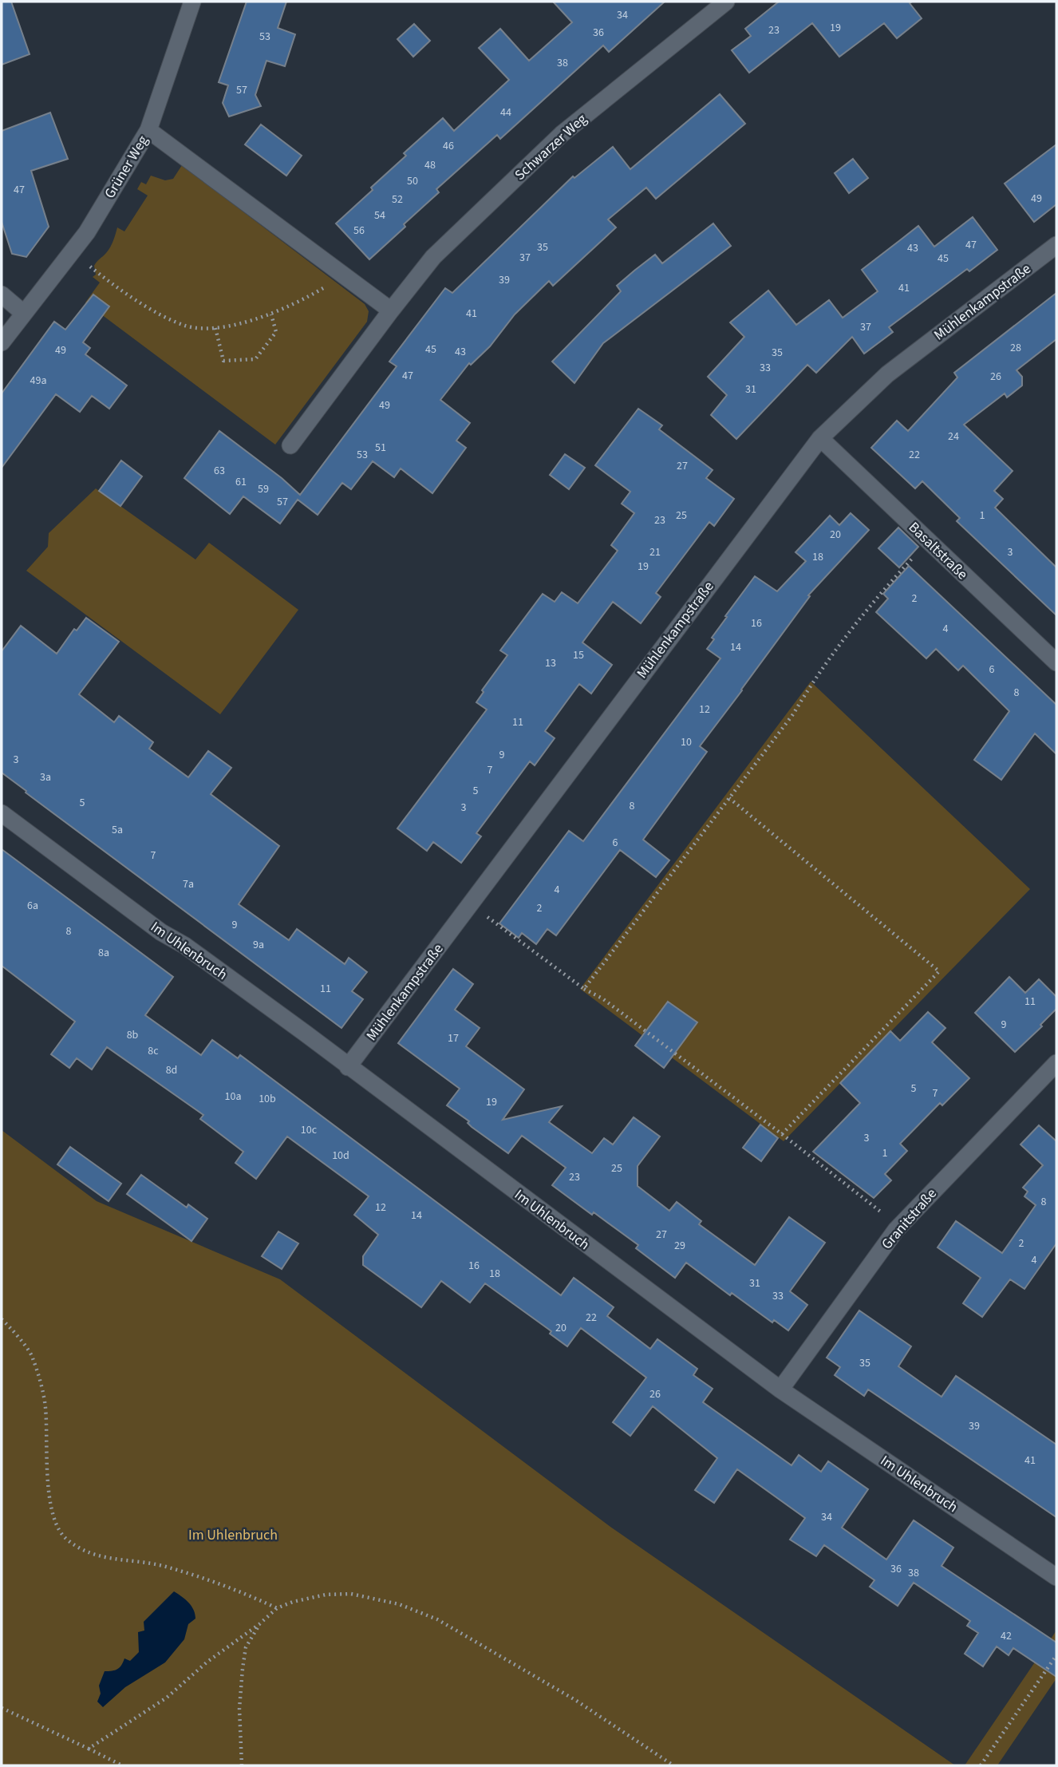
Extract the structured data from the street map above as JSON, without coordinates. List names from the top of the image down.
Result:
{
  "streets": {
    "street": [
      "Schwarzer Weg",
      "Grüner Weg",
      "Mühlenkampstraße",
      "Basaltstraße",
      "Im Uhlenbruch",
      "Granitstraße"
    ]
  },
  "crossings": [
    ["Mühlenkampstraße", "Basaltstraße"],
    ["Mühlenkampstraße", "Im Uhlenbruch"],
    ["Im Uhlenbruch", "Granitstraße"]
  ],
  "parks": ["Im Uhlenbruch"],
  "house_numbers": [
    "34",
    "19",
    "23",
    "36",
    "53",
    "38",
    "57",
    "44",
    "46",
    "48",
    "50",
    "47",
    "49",
    "52",
    "54",
    "56",
    "47",
    "35",
    "43",
    "37",
    "45",
    "39",
    "41",
    "41",
    "37",
    "28",
    "45",
    "49",
    "43",
    "35",
    "33",
    "47",
    "26",
    "49a",
    "31",
    "49",
    "24",
    "51",
    "53",
    "22",
    "27",
    "63",
    "61",
    "59",
    "57",
    "25",
    "1",
    "23",
    "20",
    "21",
    "3",
    "18",
    "19",
    "2",
    "16",
    "4",
    "14",
    "15",
    "13",
    "6",
    "8",
    "12",
    "11",
    "10",
    "9",
    "3",
    "7",
    "3a",
    "5",
    "5",
    "8",
    "3",
    "5a",
    "6",
    "7",
    "7a",
    "4",
    "6a",
    "2",
    "9",
    "8",
    "9a",
    "8a",
    "11",
    "11",
    "9",
    "8b",
    "17",
    "8c",
    "8d",
    "5",
    "7",
    "10a",
    "10b",
    "19",
    "10c",
    "3",
    "1",
    "10d",
    "25",
    "23",
    "8",
    "12",
    "14",
    "27",
    "2",
    "29",
    "4",
    "16",
    "18",
    "31",
    "33",
    "22",
    "20",
    "35",
    "26",
    "39",
    "41",
    "34",
    "36",
    "38",
    "42"
  ]
}
